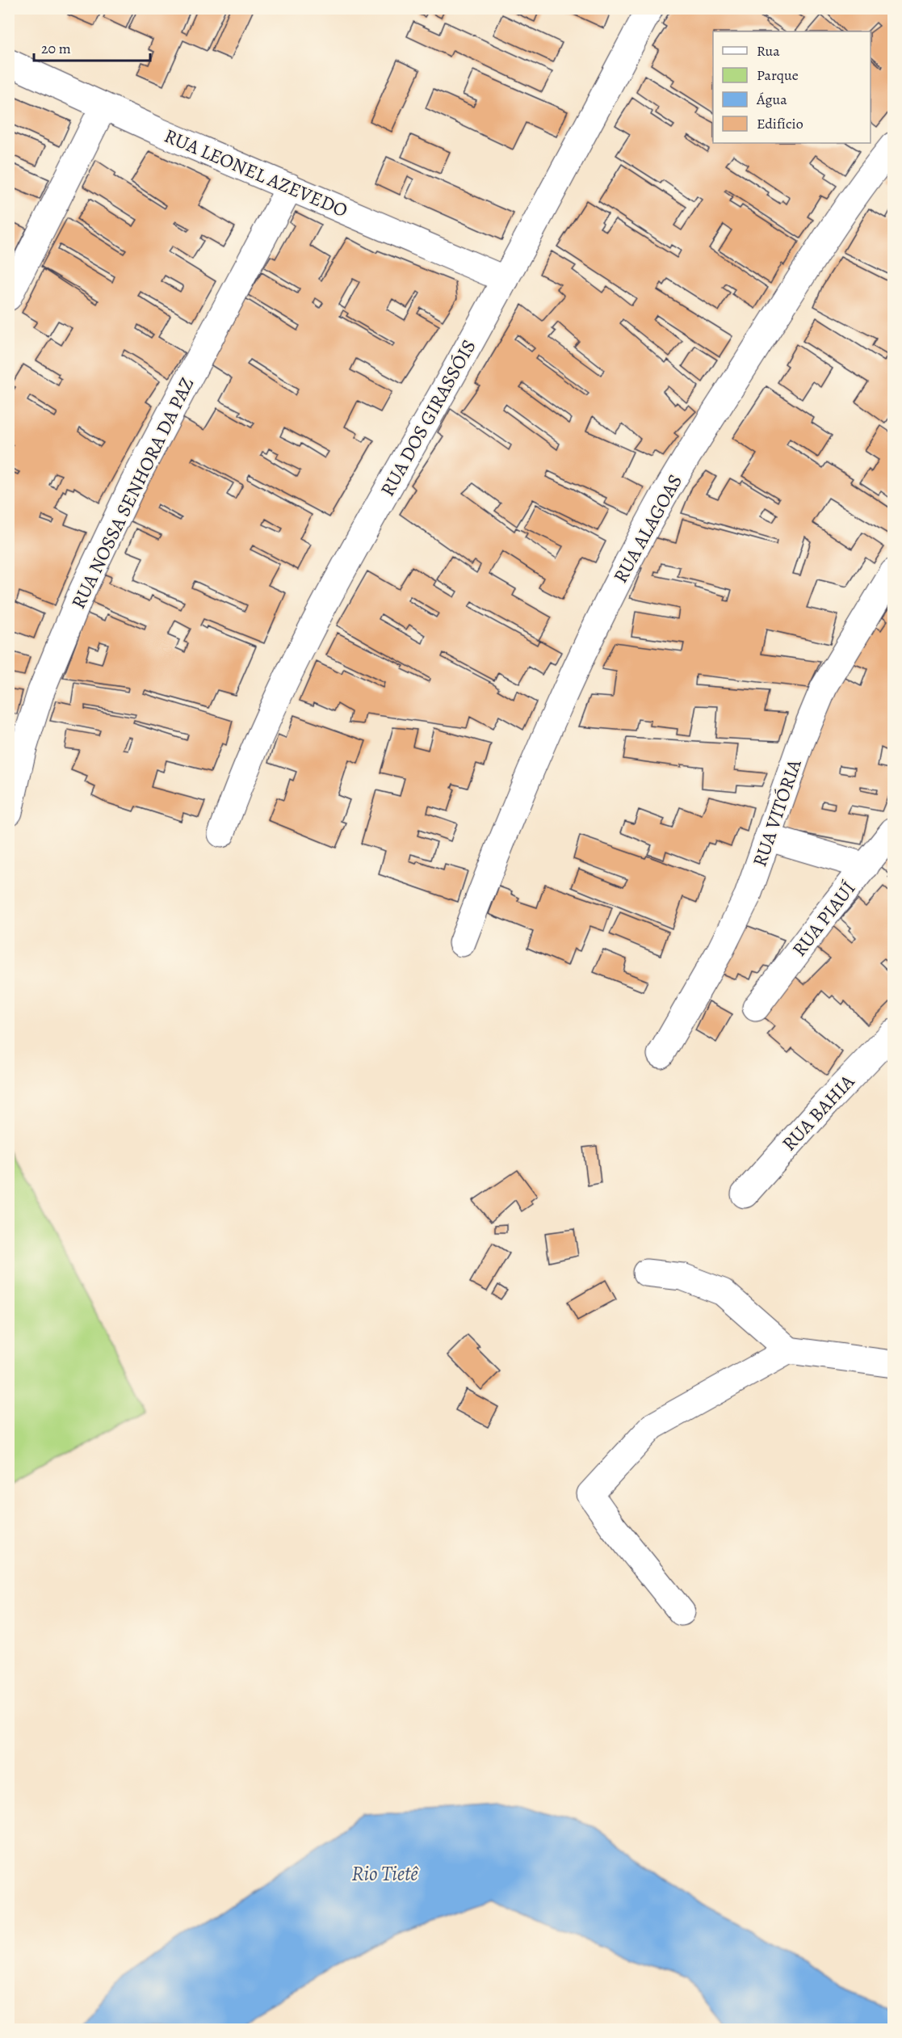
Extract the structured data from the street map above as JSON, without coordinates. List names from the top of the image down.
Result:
{
  "streets": {
    "street": [
      "RUA LEONEL AZEVEDO",
      "RUA DOS GIRASSÓIS",
      "RUA NOSSA SENHORA DA PAZ",
      "RUA ALAGOAS",
      "RUA VITÓRIA",
      "RUA PIAUÍ",
      "RUA BAHIA"
    ]
  },
  "crossings": [
    ["RUA LEONEL AZEVEDO", "RUA DOS GIRASSÓIS"],
    ["RUA LEONEL AZEVEDO", "RUA NOSSA SENHORA DA PAZ"]
  ],
  "water": ["Rio Tietê"],
  "legend": [
    "Rua",
    "Parque",
    "Água",
    "Edifício"
  ],
  "scale_bar": "20 m"
}
